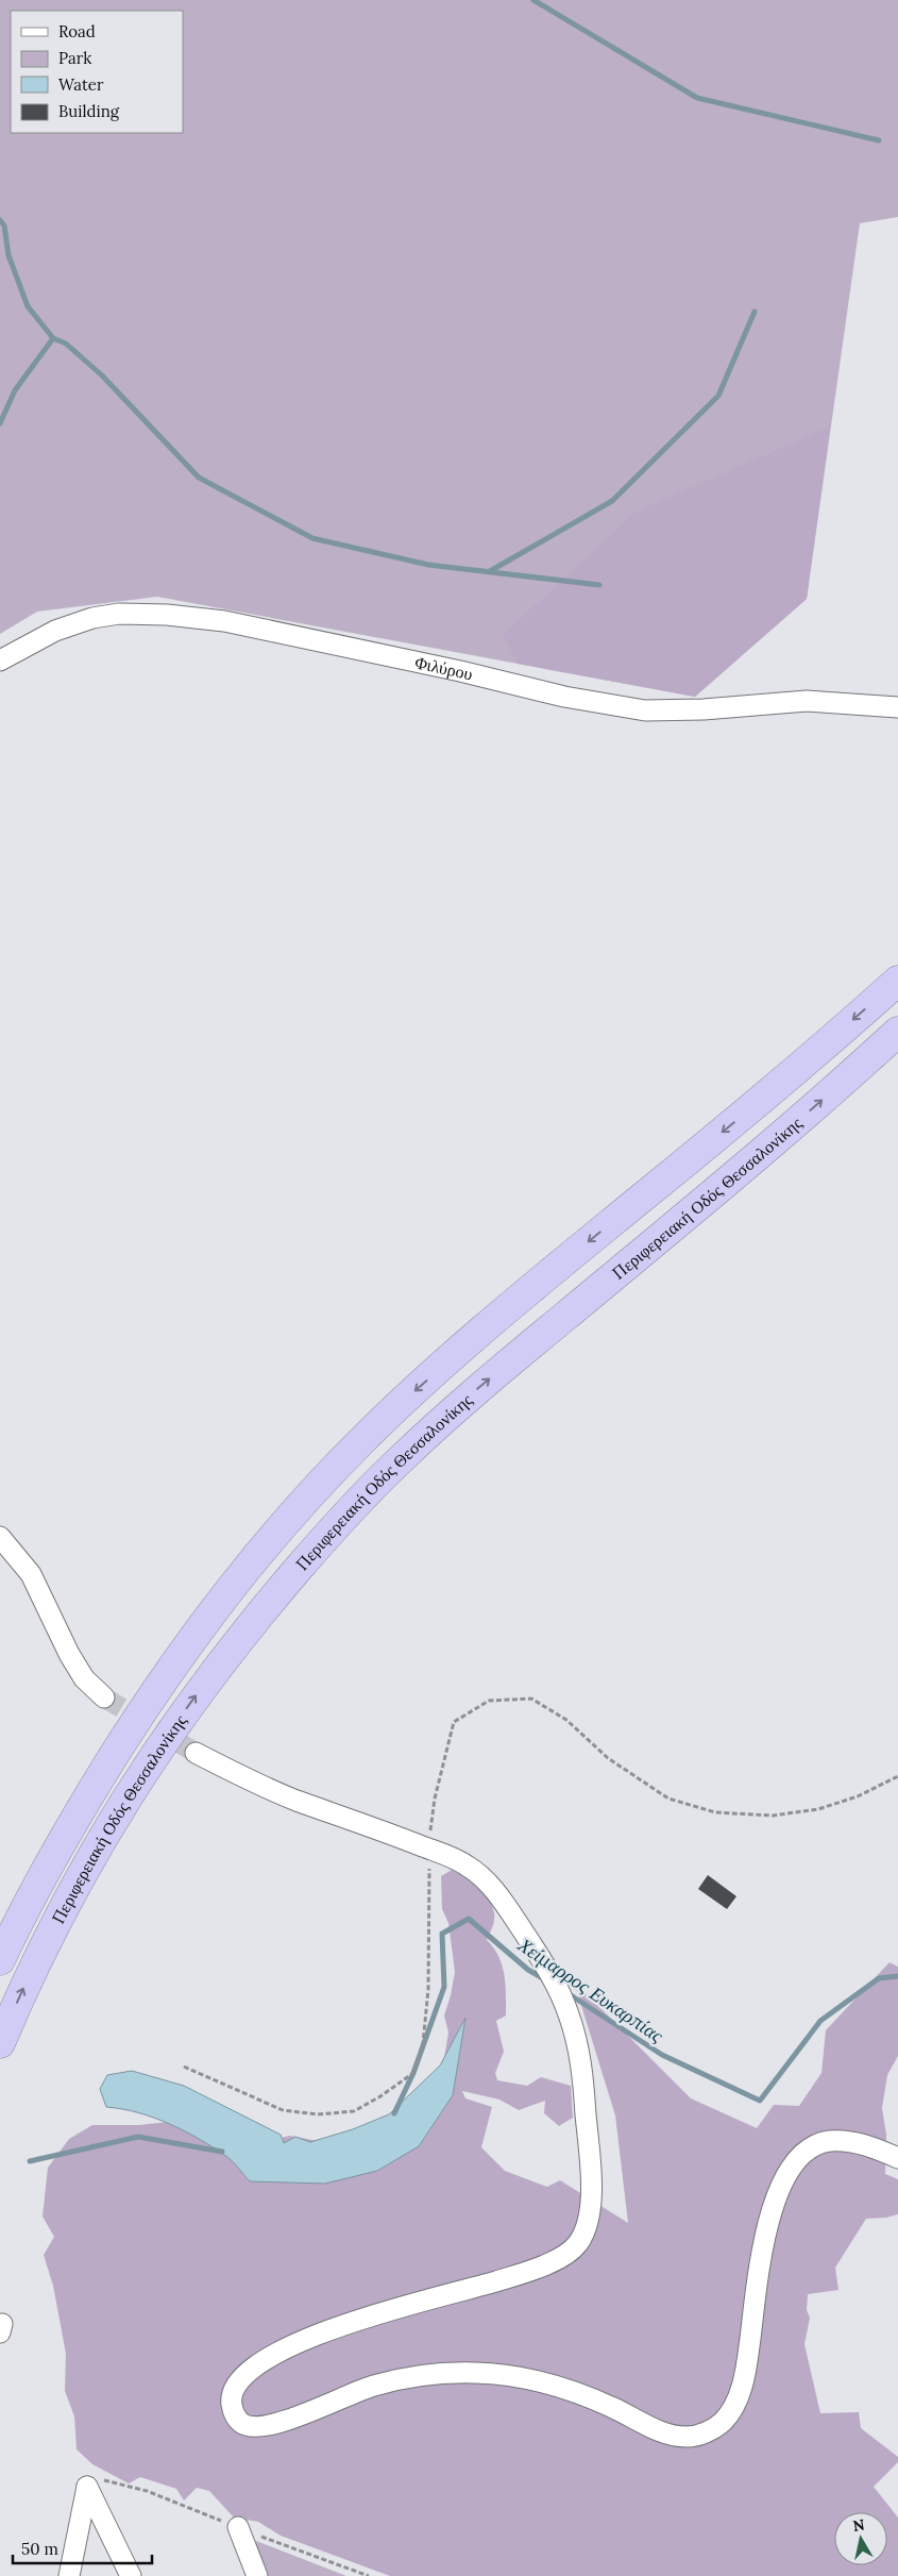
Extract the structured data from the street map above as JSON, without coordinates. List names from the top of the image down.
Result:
{
  "streets": {
    "highway": ["Περιφερειακή Οδός Θεσσαλονίκης"],
    "street": ["Φιλύρου"]
  },
  "water": ["Χείμαρρος Ευκαρπίας"],
  "legend": [
    "Road",
    "Park",
    "Water",
    "Building"
  ],
  "scale_bar": "50 m",
  "north": "top"
}
